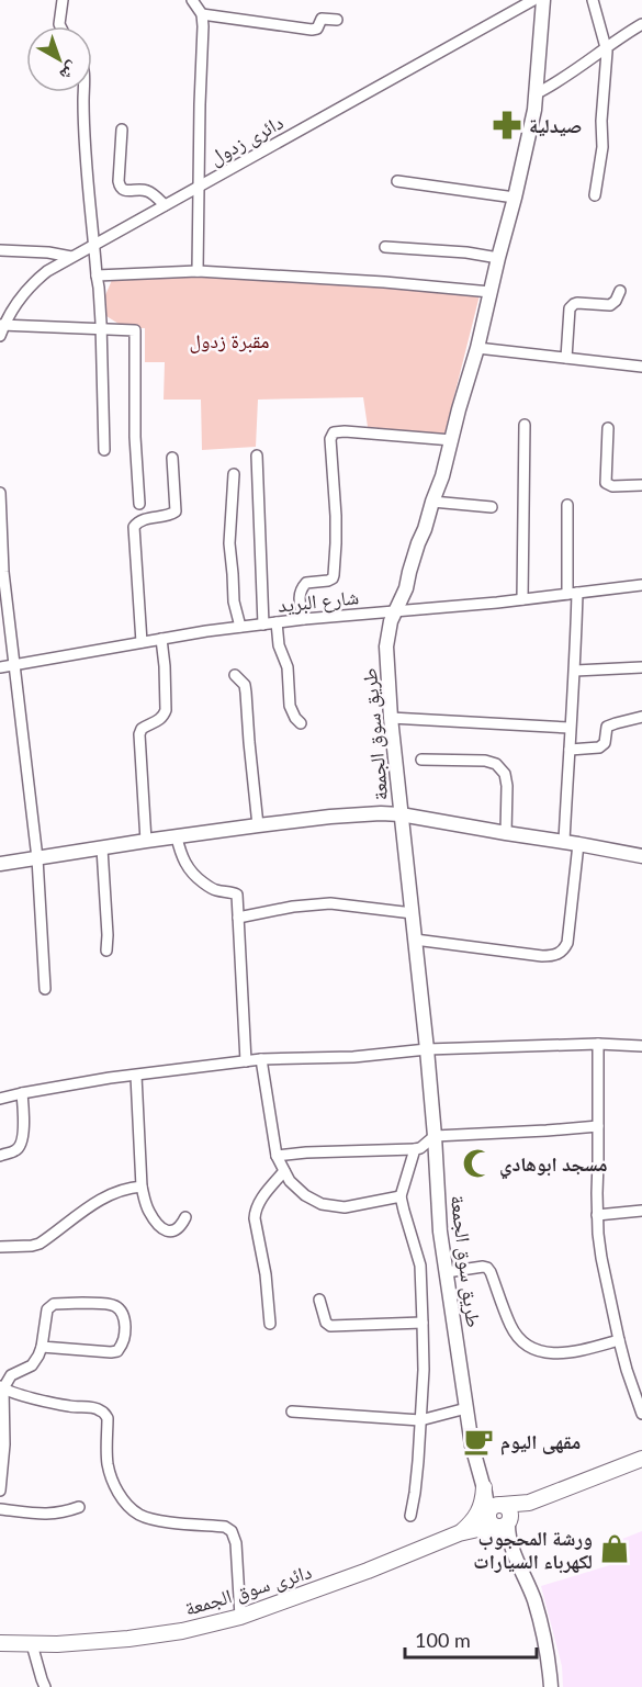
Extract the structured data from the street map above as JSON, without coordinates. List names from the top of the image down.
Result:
{
  "streets": {
    "main road": ["دائرى سوق الجمعة"],
    "street": ["دائرى زدول", "شارع البريد", "طريق سوق الجمعة"]
  },
  "crossings": [
    ["شارع البريد", "طريق سوق الجمعة"]
  ],
  "parks": ["مقبرة زدول"],
  "places": {
    "pharmacy": ["صيدلية"],
    "mosque": ["مسجد ابوهادي"],
    "cafe": ["مقهى اليوم"],
    "shop": ["ورشة المحجوب لكهرباء السيارات"]
  },
  "scale_bar": "100 m",
  "north": "bottom right"
}
